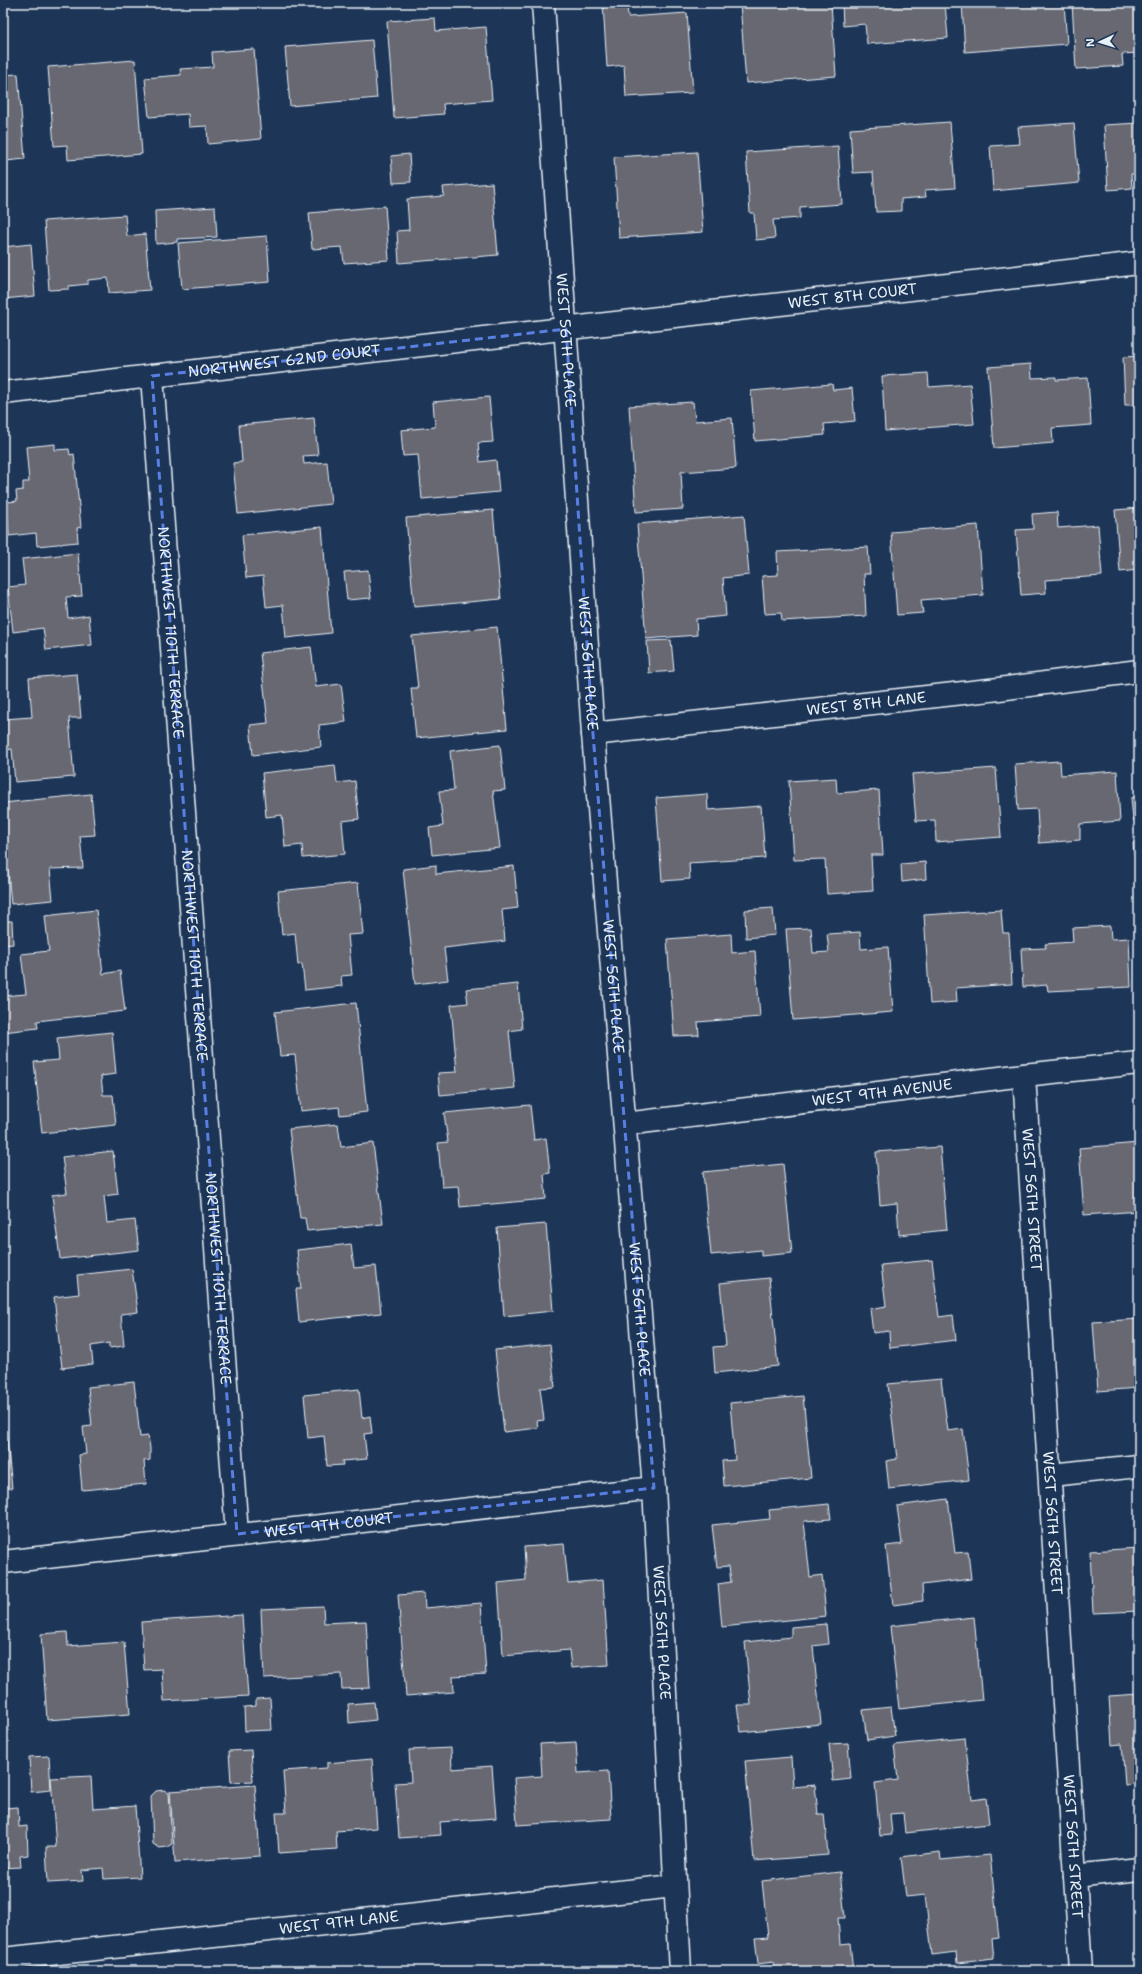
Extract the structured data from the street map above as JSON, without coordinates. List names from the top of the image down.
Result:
{
  "streets": {
    "street": [
      "WEST 8TH COURT",
      "WEST 56TH PLACE",
      "NORTHWEST 62ND COURT",
      "NORTHWEST 110TH TERRACE",
      "WEST 8TH LANE",
      "WEST 9TH AVENUE",
      "WEST 56TH STREET",
      "WEST 9TH COURT",
      "WEST 9TH LANE"
    ]
  },
  "crossings": [
    ["WEST 8TH COURT", "WEST 56TH PLACE"],
    ["WEST 8TH COURT", "NORTHWEST 62ND COURT"],
    ["WEST 56TH PLACE", "NORTHWEST 62ND COURT"],
    ["WEST 56TH PLACE", "WEST 8TH LANE"],
    ["WEST 56TH PLACE", "WEST 9TH AVENUE"],
    ["WEST 56TH PLACE", "WEST 9TH COURT"],
    ["WEST 56TH PLACE", "WEST 9TH LANE"],
    ["NORTHWEST 62ND COURT", "NORTHWEST 110TH TERRACE"],
    ["NORTHWEST 110TH TERRACE", "WEST 9TH COURT"],
    ["WEST 9TH AVENUE", "WEST 56TH STREET"]
  ],
  "north": "left"
}
